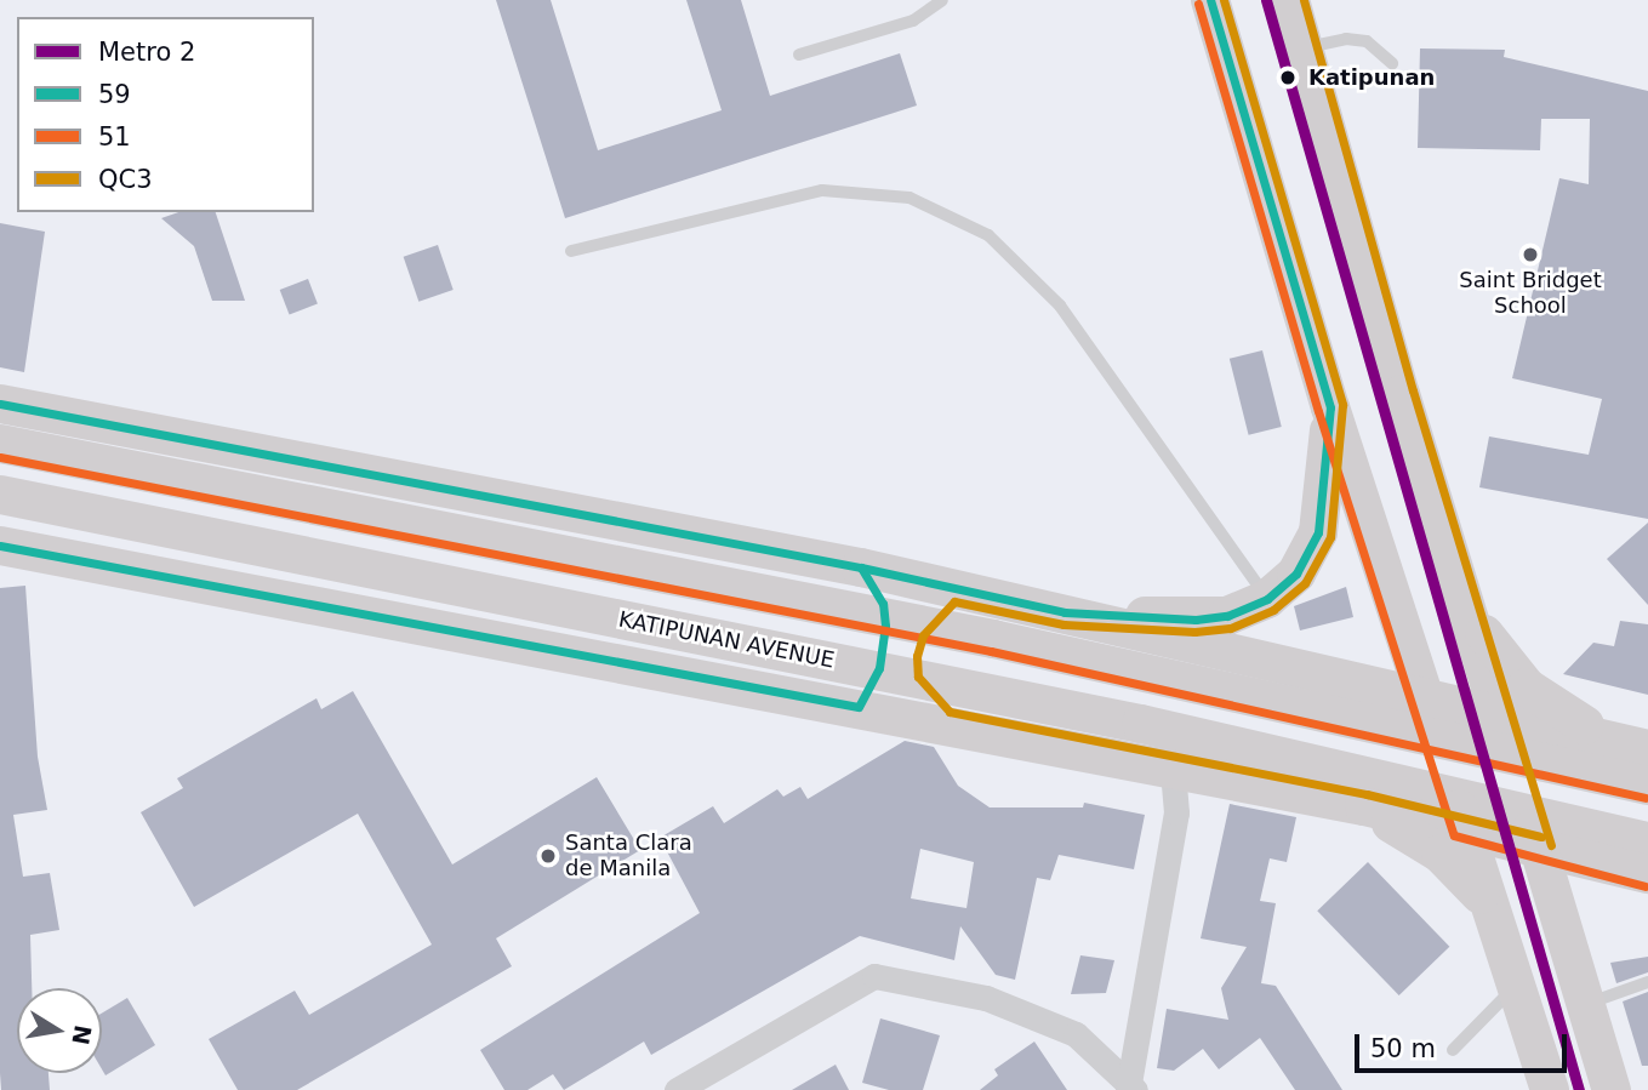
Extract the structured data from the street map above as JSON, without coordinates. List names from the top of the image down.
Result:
{
  "streets": {
    "main road": ["KATIPUNAN AVENUE"]
  },
  "places": ["Katipunan", "Saint Bridget School", "Santa Clara de Manila"],
  "lines": [
    "metro line 2",
    "transit line 59",
    "transit line QC3",
    "transit line 51"
  ],
  "legend": [
    "Metro 2",
    "59",
    "51",
    "QC3"
  ],
  "scale_bar": "50 m",
  "north": "right"
}
